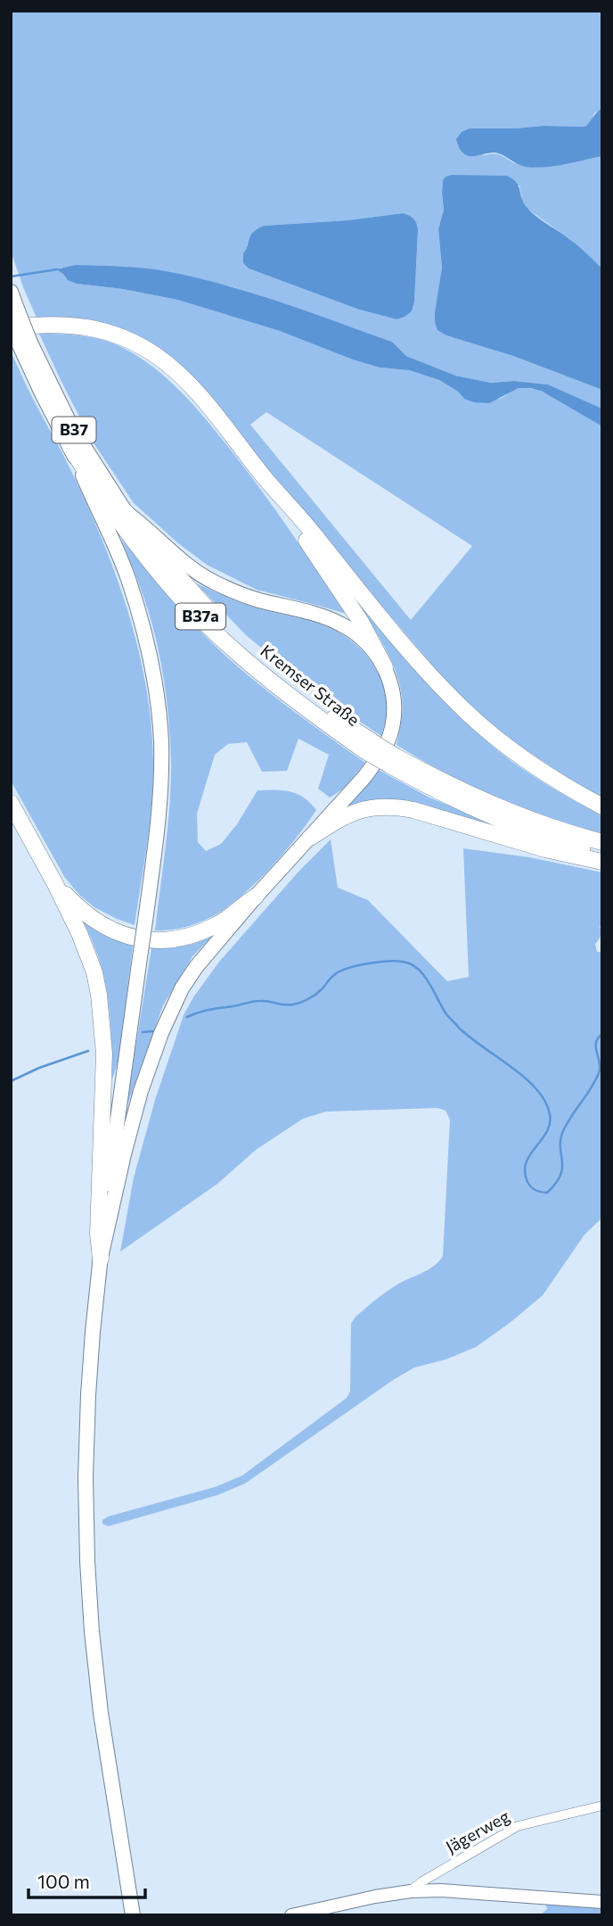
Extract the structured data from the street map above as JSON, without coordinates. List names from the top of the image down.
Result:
{
  "streets": {
    "highway": ["B37a", "Kremser Straße"],
    "main road": ["B37"],
    "street": ["Jägerweg"]
  },
  "crossings": [
    ["B37", "Kremser Straße"]
  ],
  "scale_bar": "100 m"
}
